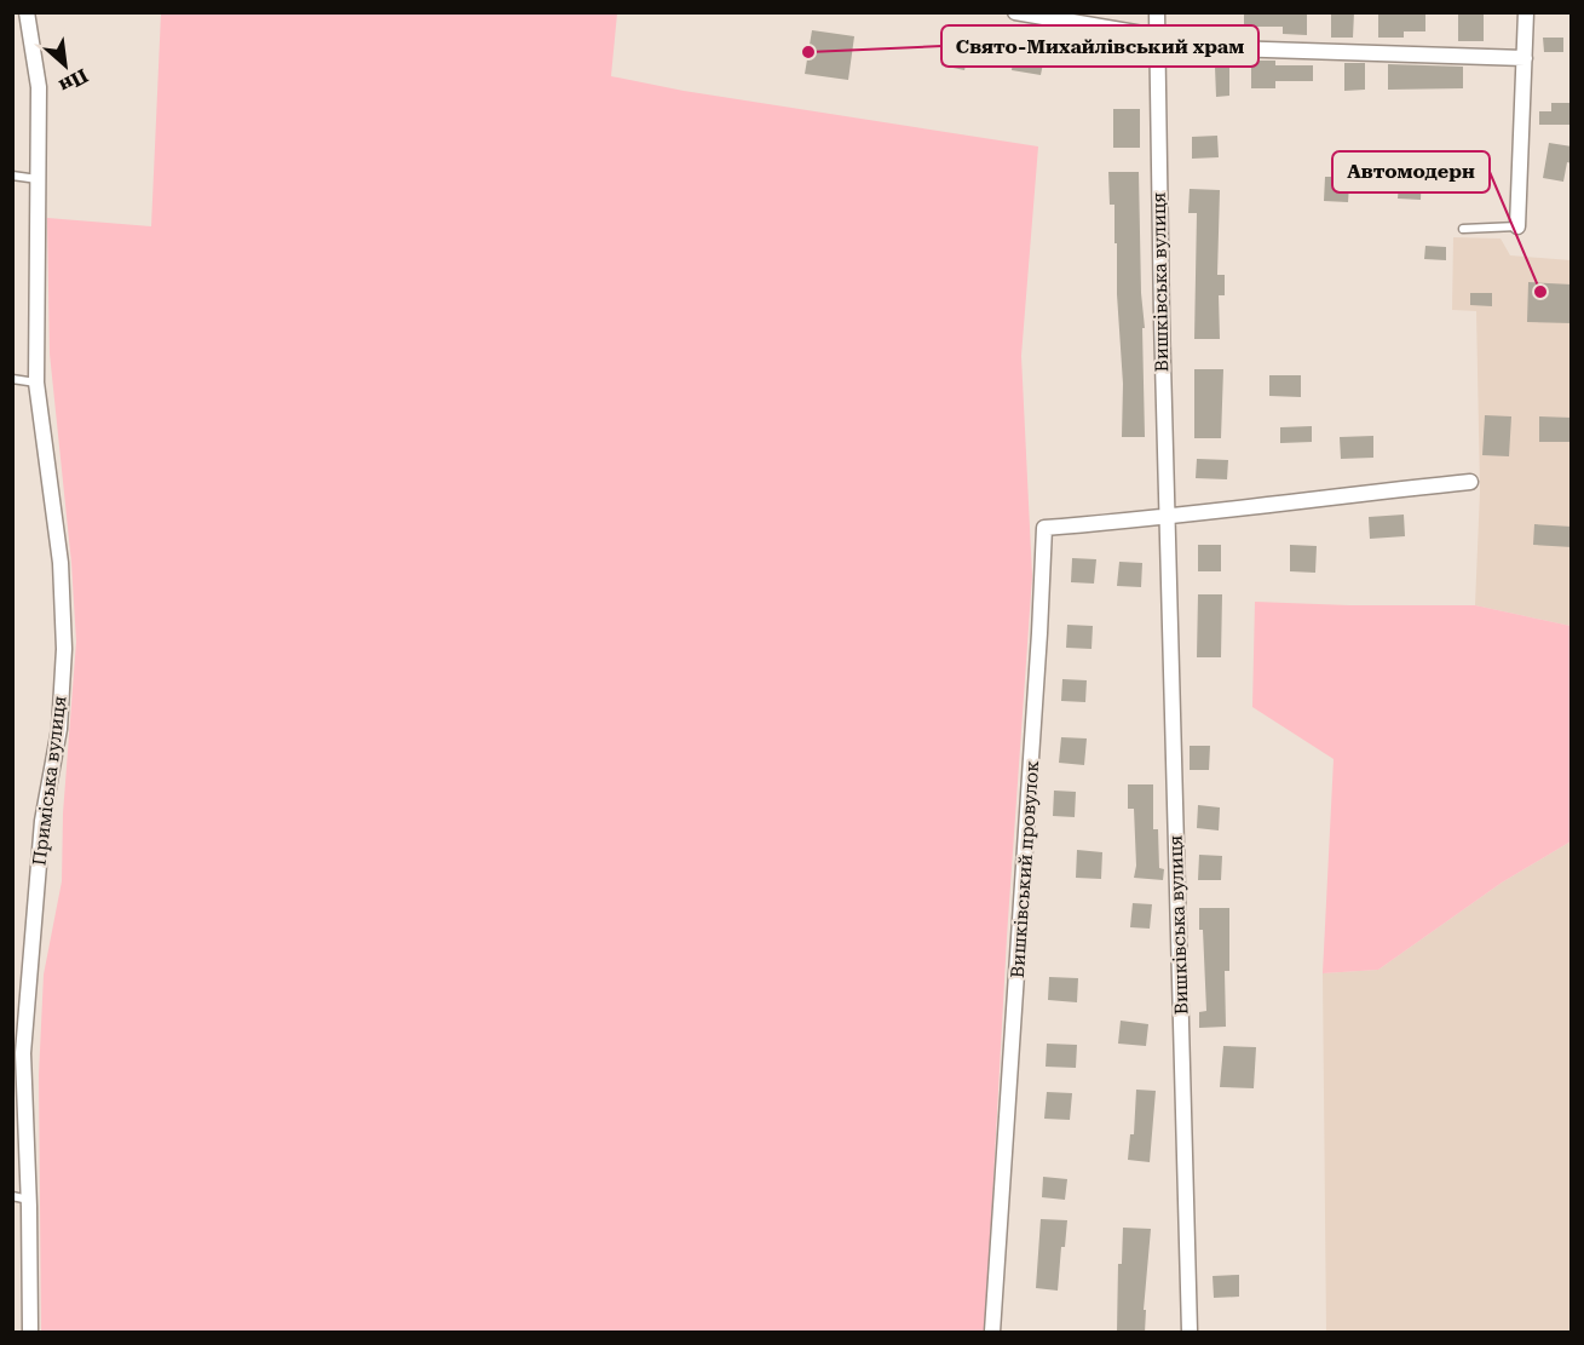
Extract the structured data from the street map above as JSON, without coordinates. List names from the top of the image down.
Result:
{
  "streets": {
    "street": ["Вишківська вулиця", "Приміська вулиця", "Вишківський провулок"]
  },
  "crossings": [
    ["Вишківська вулиця", "Вишківський провулок"]
  ],
  "places": ["Свято-Михайлівський храм", "Автомодерн"],
  "north": "bottom right"
}
